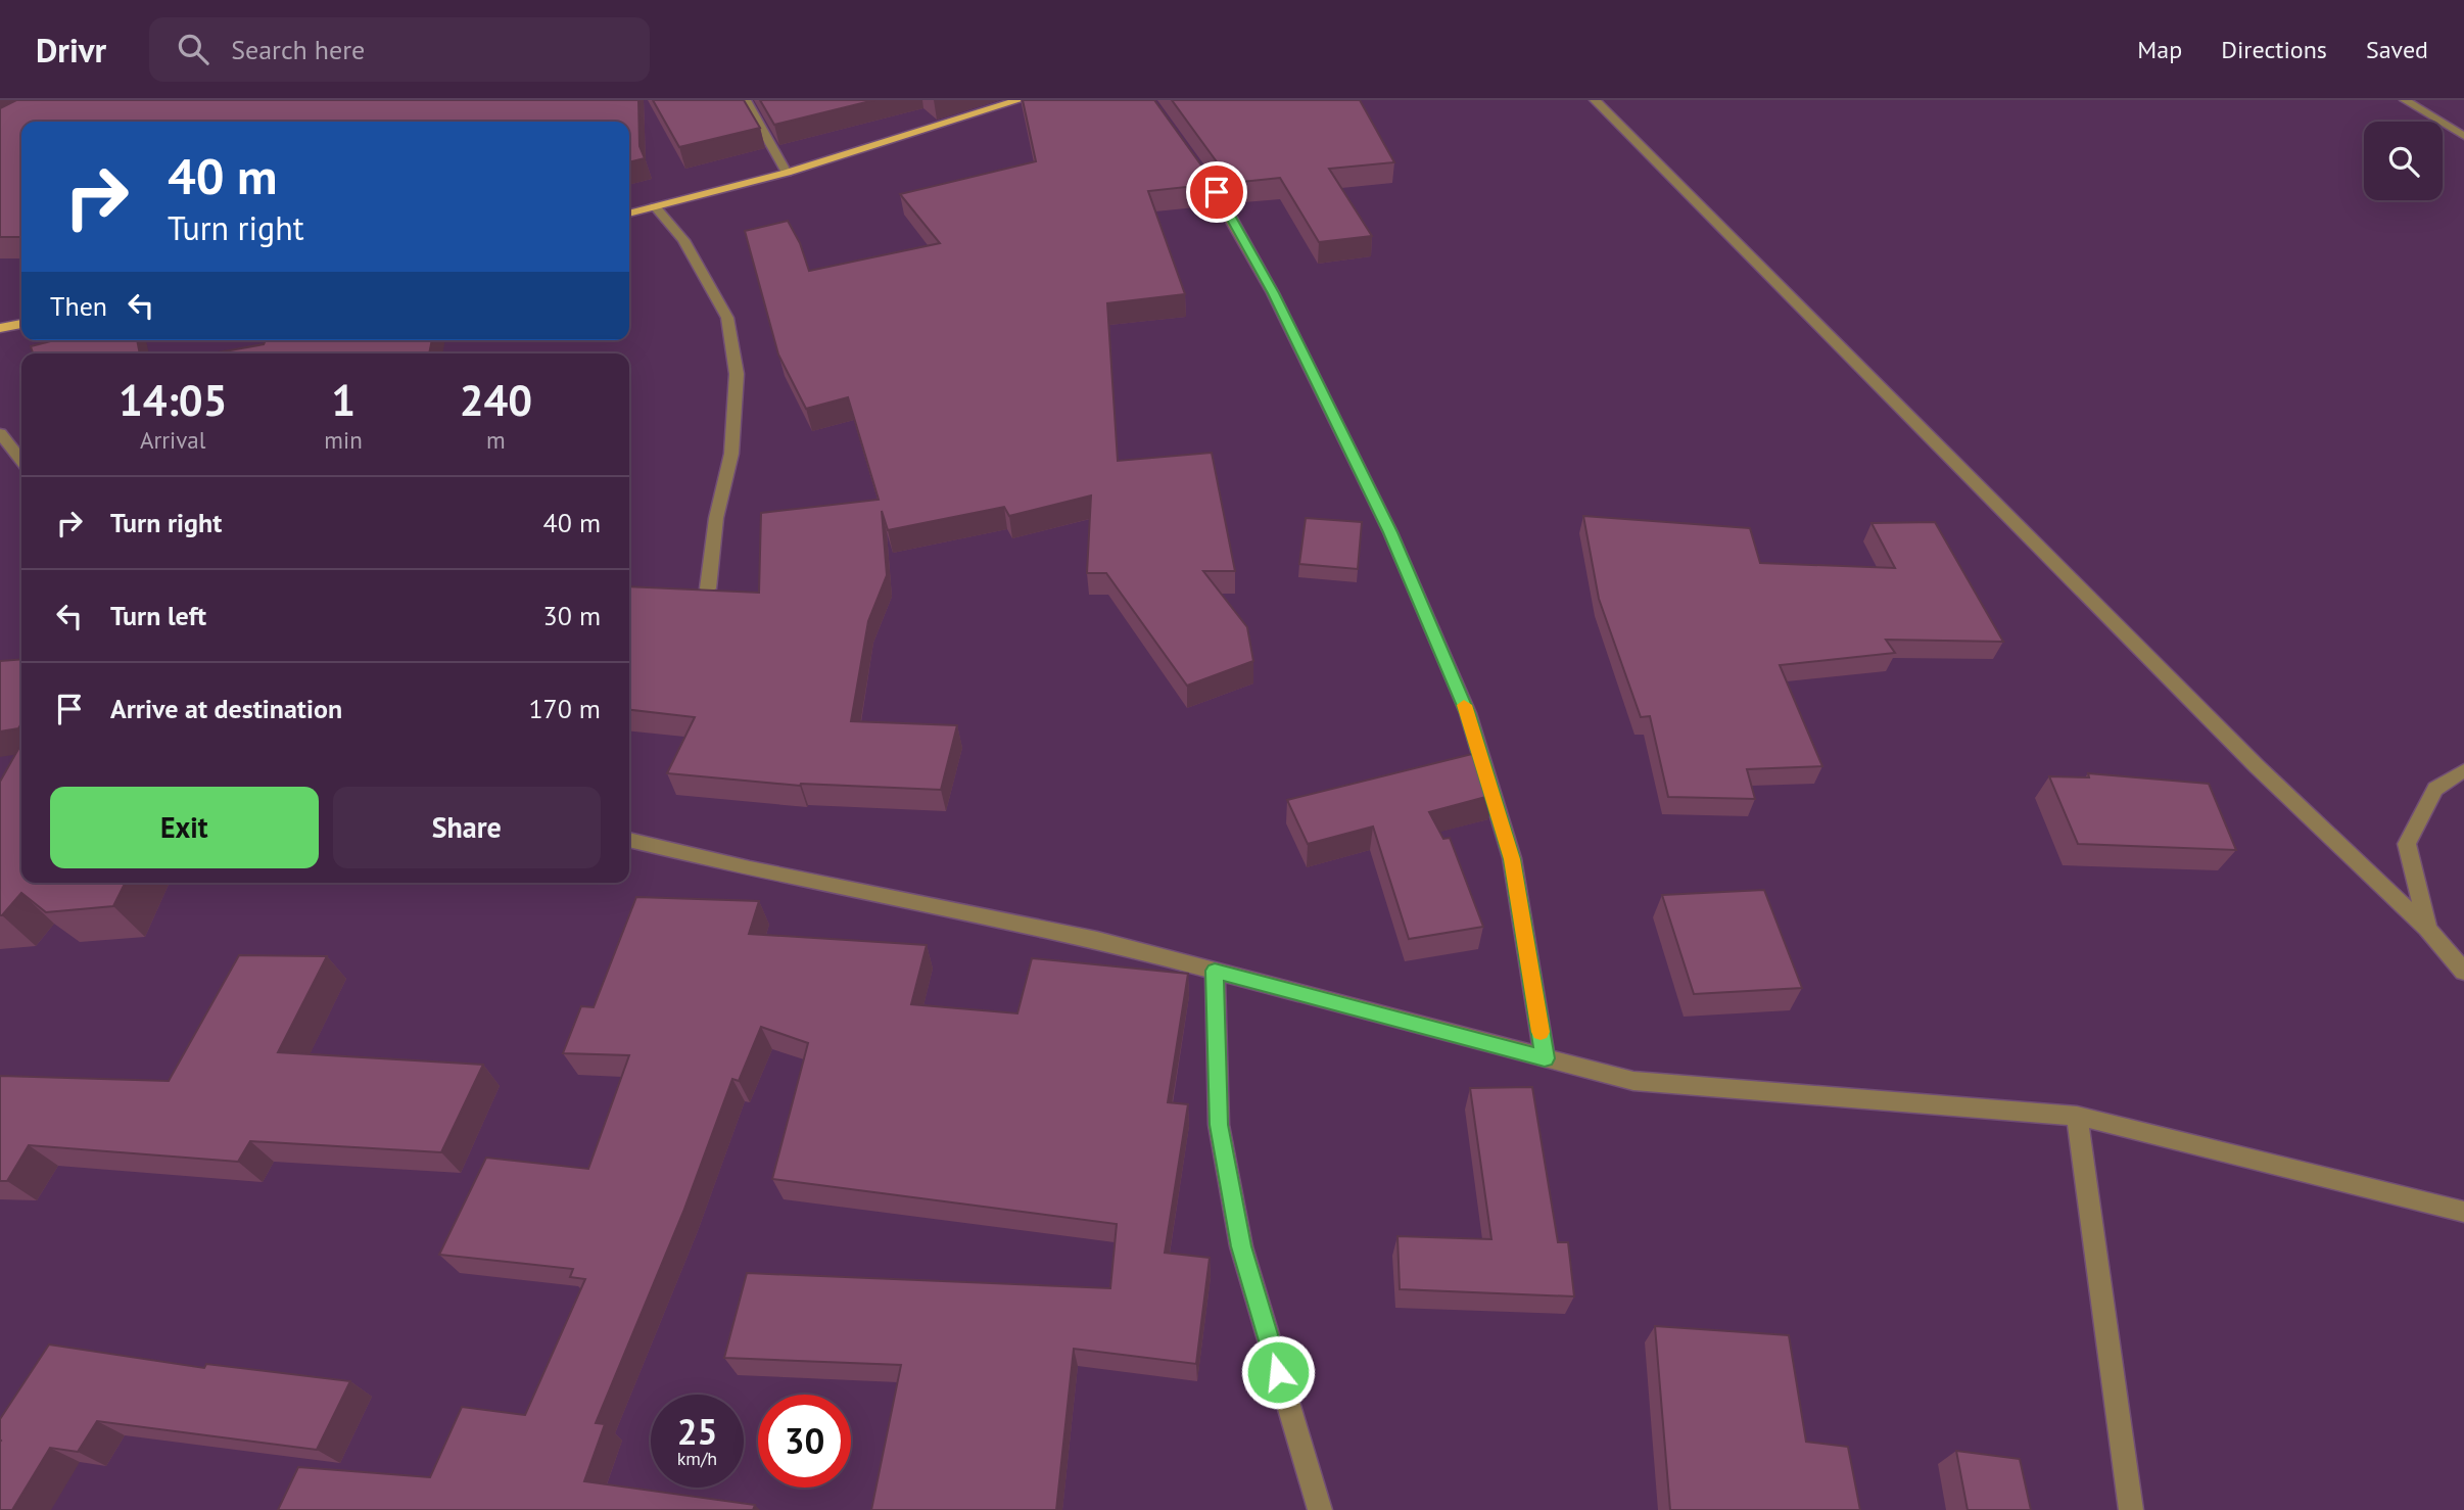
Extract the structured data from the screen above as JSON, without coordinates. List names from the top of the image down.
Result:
{
  "page": {
    "header": "Drivr",
    "search": "Search here",
    "nav": ["Map", "Directions", "Saved"],
    "turn": ["40 m", "Turn right"],
    "then": "Then",
    "eta": [
      "14:05",
      "Arrival",
      "1",
      "min",
      "240",
      "m"
    ],
    "list": [
      {
        "name": "Turn right",
        "value": "40 m"
      },
      {
        "name": "Turn left",
        "value": "30 m"
      },
      {
        "name": "Arrive at destination",
        "value": "170 m"
      }
    ],
    "buttons": ["Exit", "Share"],
    "speed": "25 km/h",
    "limit": "30"
  }
}
